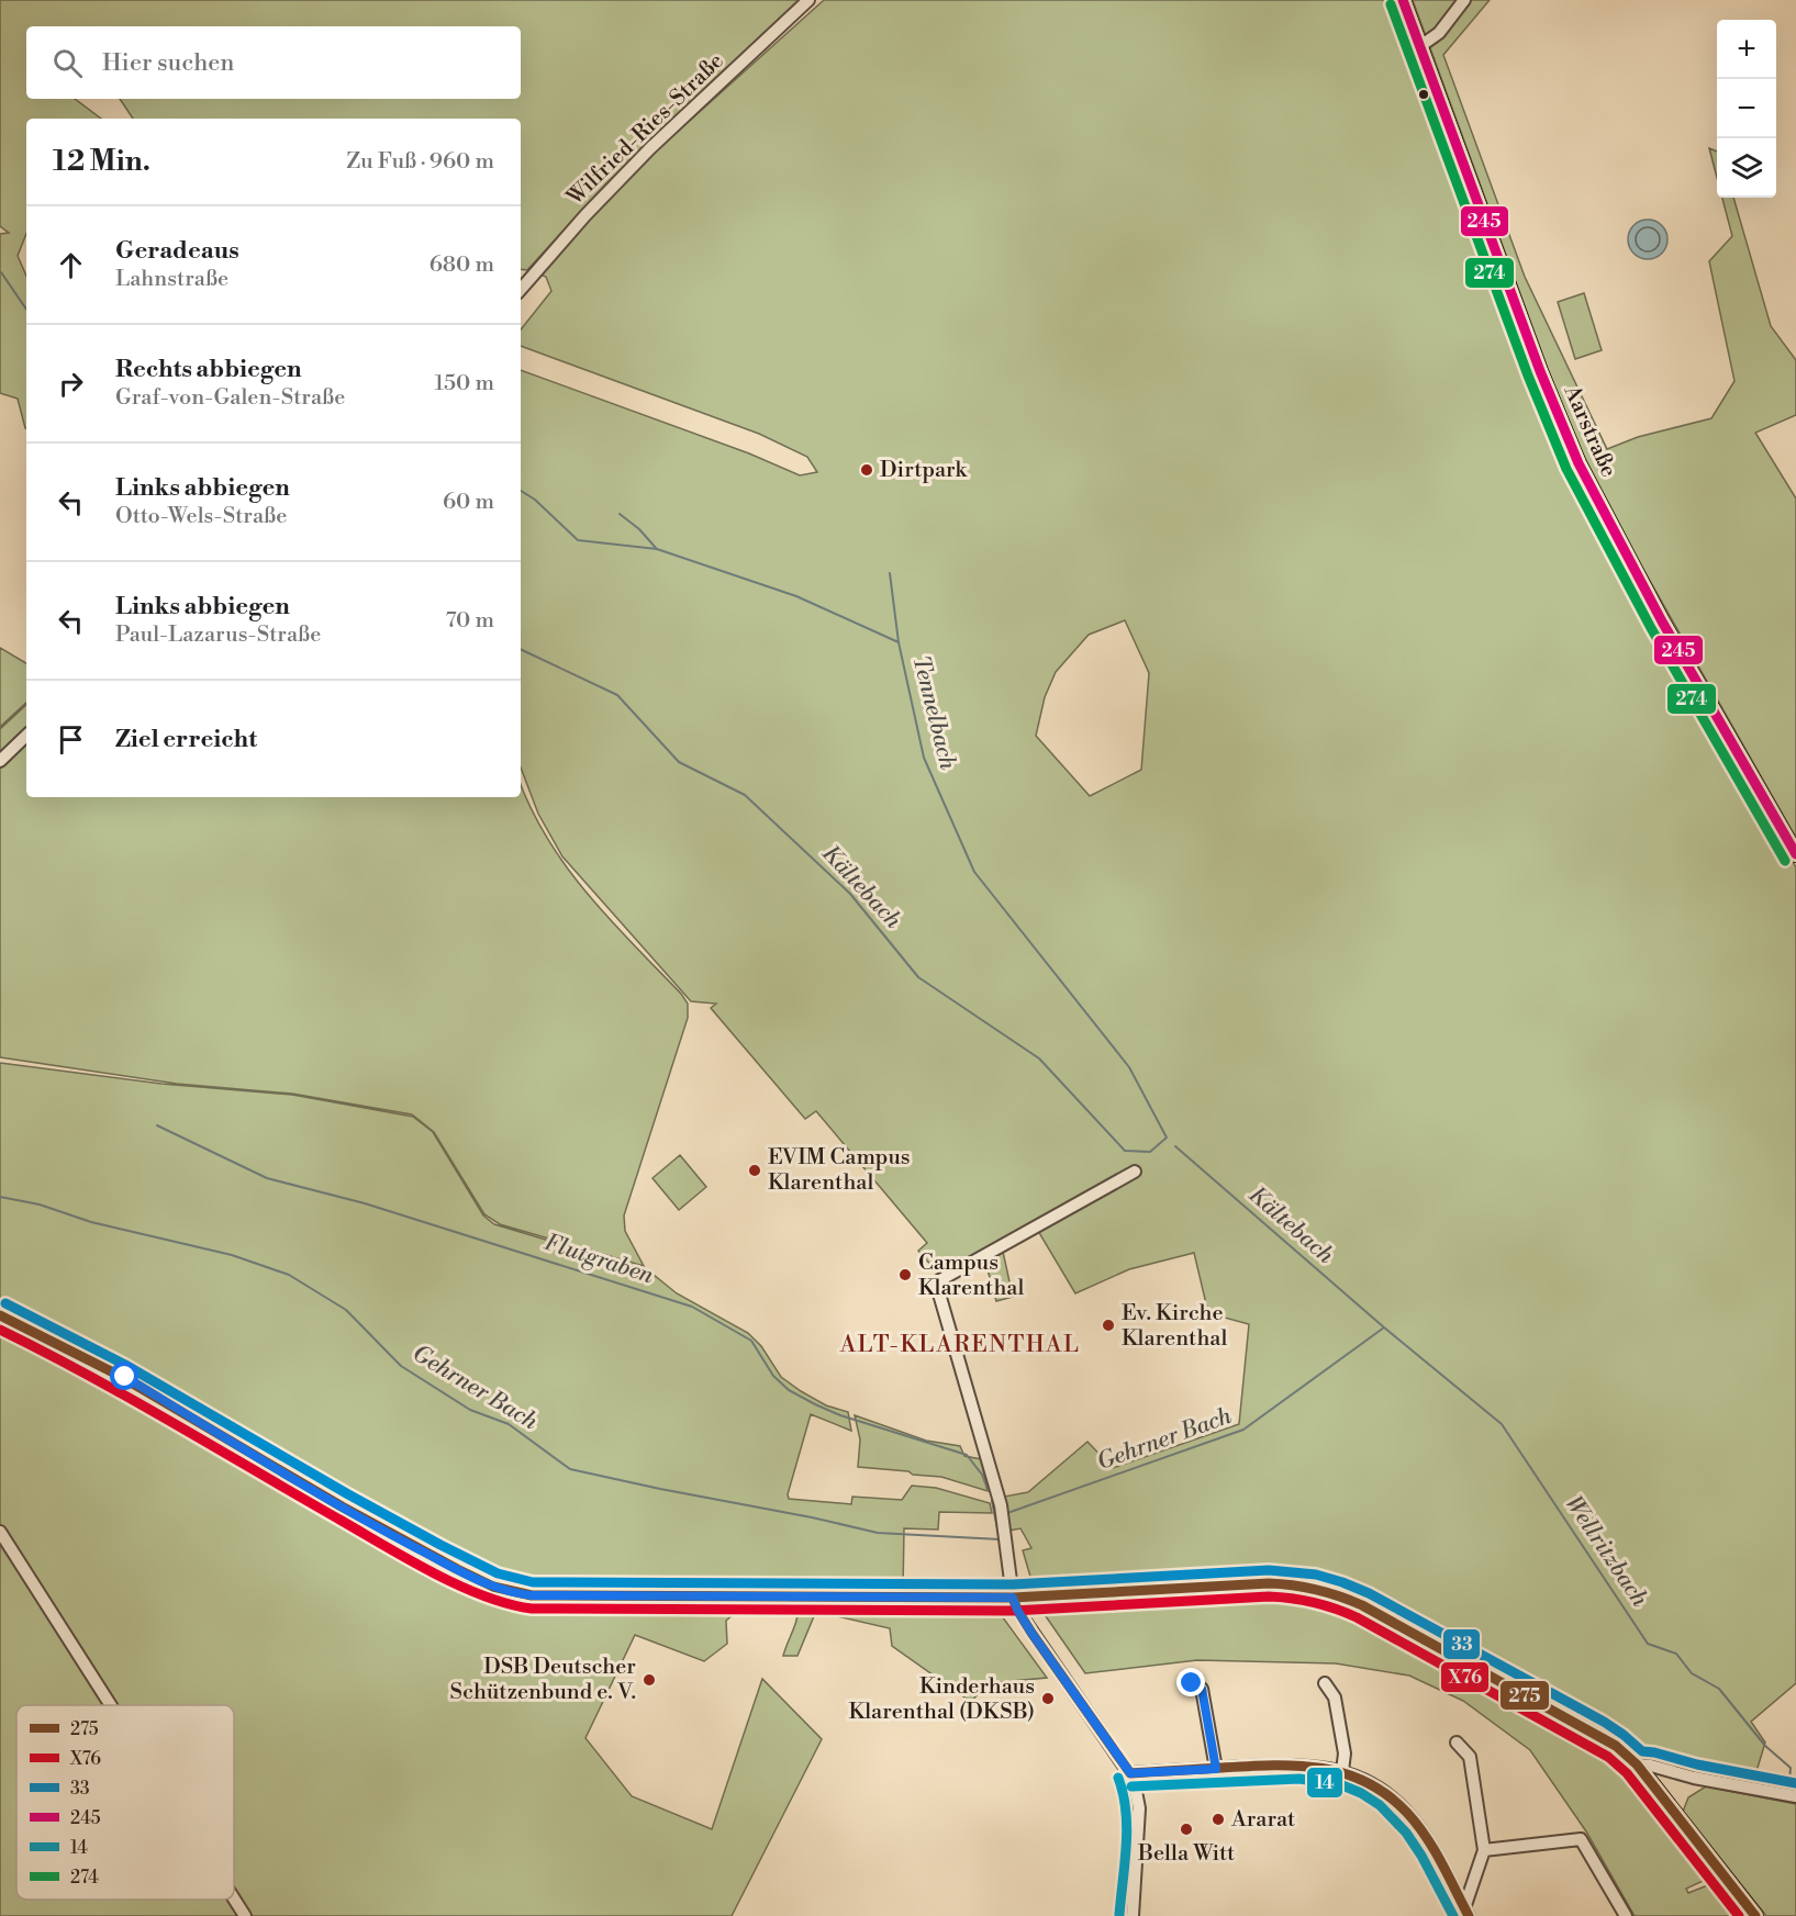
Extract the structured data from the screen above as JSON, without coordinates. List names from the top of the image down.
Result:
{
  "streets": {
    "main road": ["Aarstraße"],
    "street": ["Wilfried-Ries-Straße"]
  },
  "districts": ["ALT-KLARENTHAL"],
  "water": [
    "Tennelbach",
    "Kältebach",
    "Flutgraben",
    "Gehrner Bach",
    "Wellritzbach"
  ],
  "places": [
    "Dirtpark",
    "EVIM Campus Klarenthal",
    "Campus Klarenthal",
    "Ev. Kirche Klarenthal",
    "DSB Deutscher Schützenbund e. V.",
    "Kinderhaus Klarenthal (DKSB)",
    "Ararat",
    "Bella Witt"
  ],
  "lines": [
    "transit line 245",
    "transit line 274",
    "transit line 33",
    "transit line 275",
    "transit line X76",
    "transit line 14"
  ],
  "legend": [
    "275",
    "X76",
    "33",
    "245",
    "14",
    "274"
  ],
  "page": {
    "map_buttons": ["+", "−"],
    "search": "Hier suchen",
    "heading": ["12 Min.", "Zu Fuß · 960 m"],
    "list": [
      ["Geradeaus", "Lahnstraße", "680 m"],
      ["Rechts abbiegen", "Graf-von-Galen-Straße", "150 m"],
      ["Links abbiegen", "Otto-Wels-Straße", "60 m"],
      ["Links abbiegen", "Paul-Lazarus-Straße", "70 m"],
      "Ziel erreicht"
    ]
  }
}
